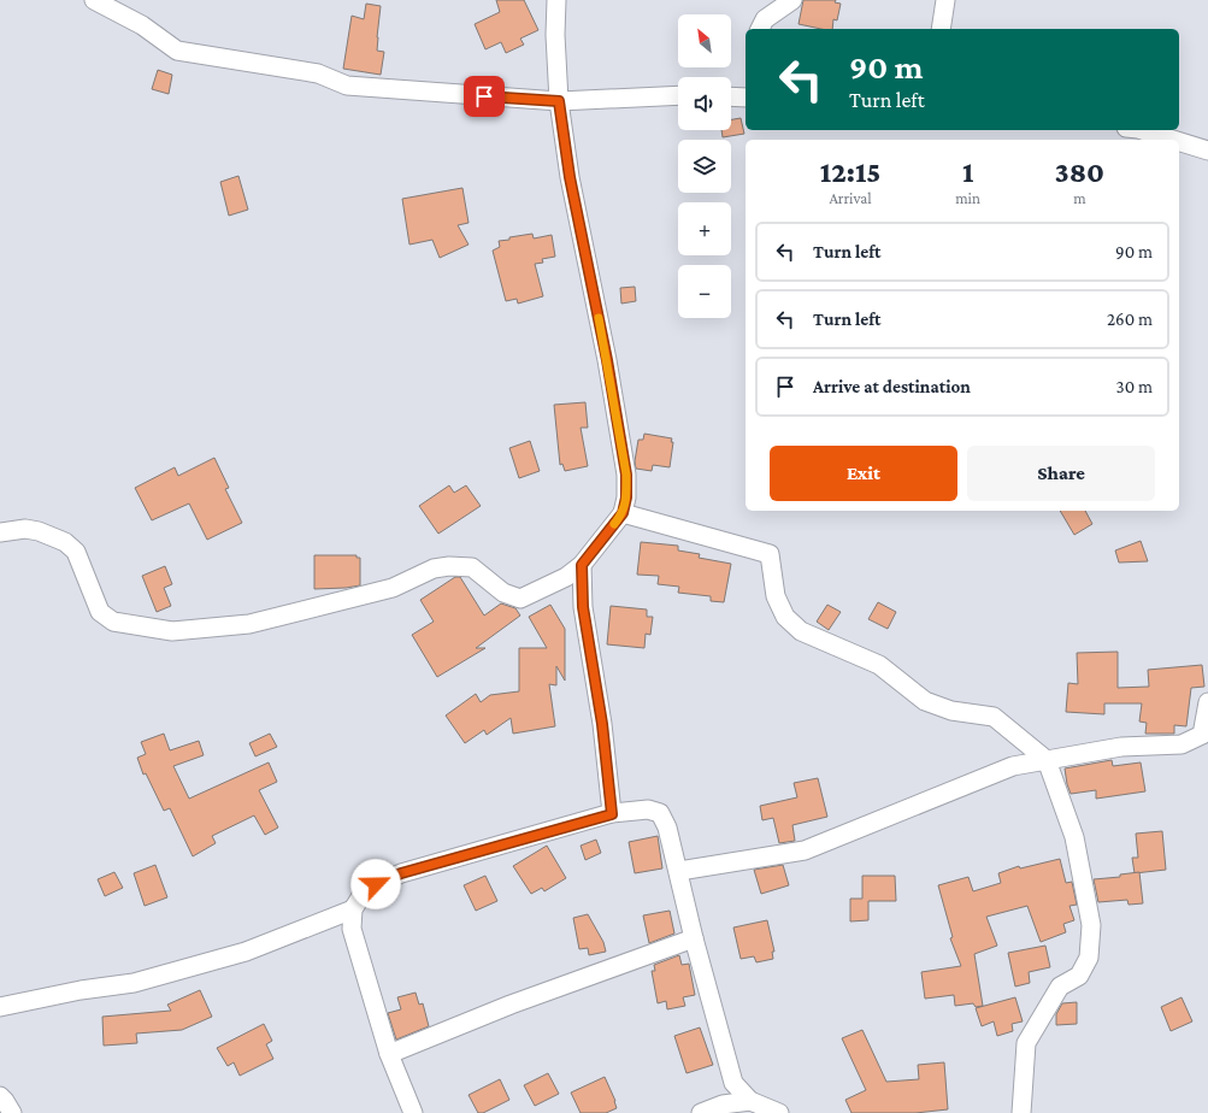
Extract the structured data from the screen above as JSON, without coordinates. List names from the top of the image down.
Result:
{
  "north": "top left",
  "page": {
    "map_buttons": ["+", "−"],
    "turn": ["90 m", "Turn left"],
    "eta": [
      "12:15",
      "Arrival",
      "1",
      "min",
      "380",
      "m"
    ],
    "list": [
      {
        "name": "Turn left",
        "value": "90 m"
      },
      {
        "name": "Turn left",
        "value": "260 m"
      },
      {
        "name": "Arrive at destination",
        "value": "30 m"
      }
    ],
    "buttons": ["Exit", "Share"]
  }
}
